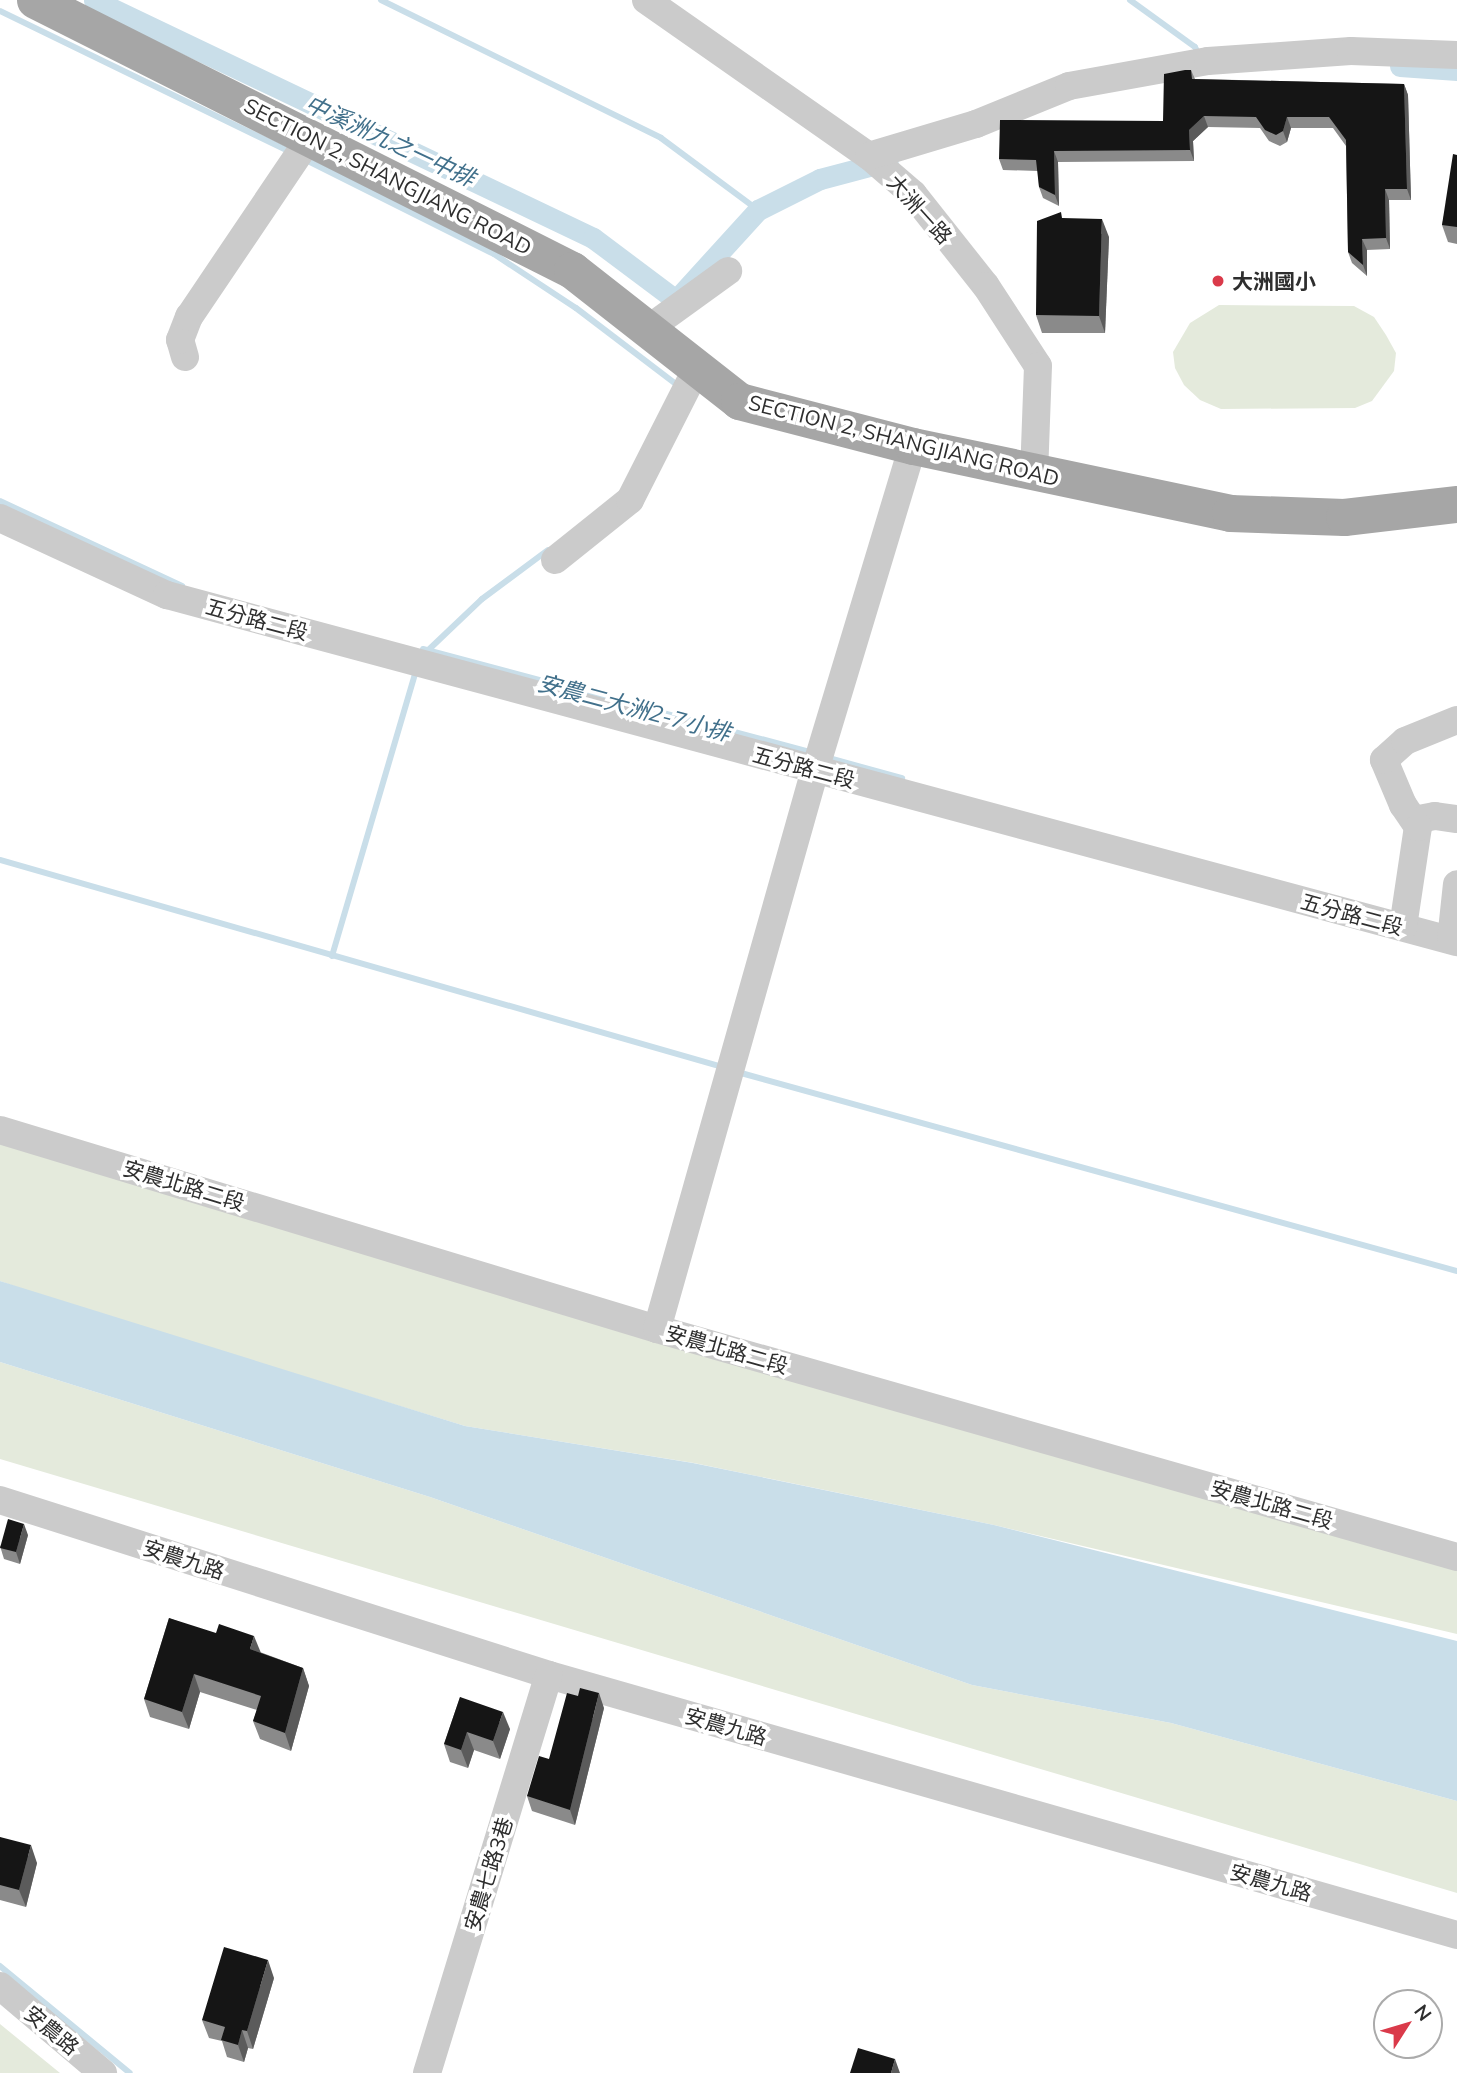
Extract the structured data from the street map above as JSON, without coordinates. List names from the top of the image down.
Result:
{
  "streets": {
    "main road": ["SECTION 2, SHANGJIANG ROAD"],
    "street": [
      "大洲一路",
      "五分路二段",
      "安農北路二段",
      "安農九路",
      "安農七路3巷",
      "安農路"
    ]
  },
  "crossings": [
    ["SECTION 2, SHANGJIANG ROAD", "大洲一路"],
    ["安農九路", "安農七路3巷"]
  ],
  "water": ["中溪洲九之一中排", "安農二大洲2-7小排"],
  "places": ["大洲國小"],
  "north": "top right"
}
